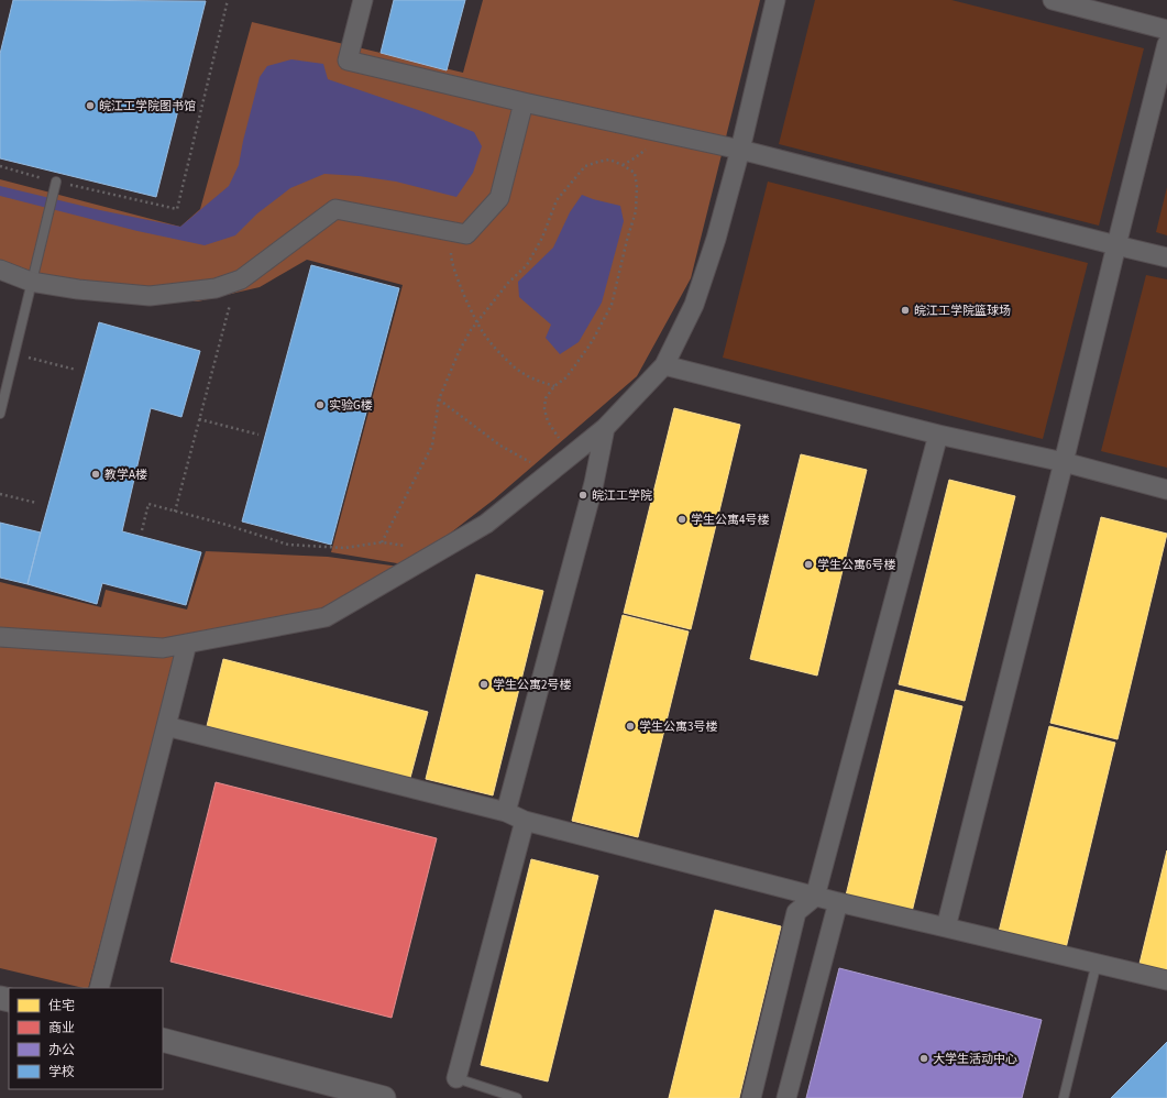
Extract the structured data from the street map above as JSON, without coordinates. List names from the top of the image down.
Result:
{
  "places": [
    "皖江工学院图书馆",
    "皖江工学院篮球场",
    "实验G楼",
    "教学A楼",
    "皖江工学院",
    "学生公寓4号楼",
    "学生公寓6号楼",
    "学生公寓2号楼",
    "学生公寓3号楼",
    "大学生活动中心"
  ],
  "legend": [
    "住宅",
    "商业",
    "办公",
    "学校"
  ]
}
